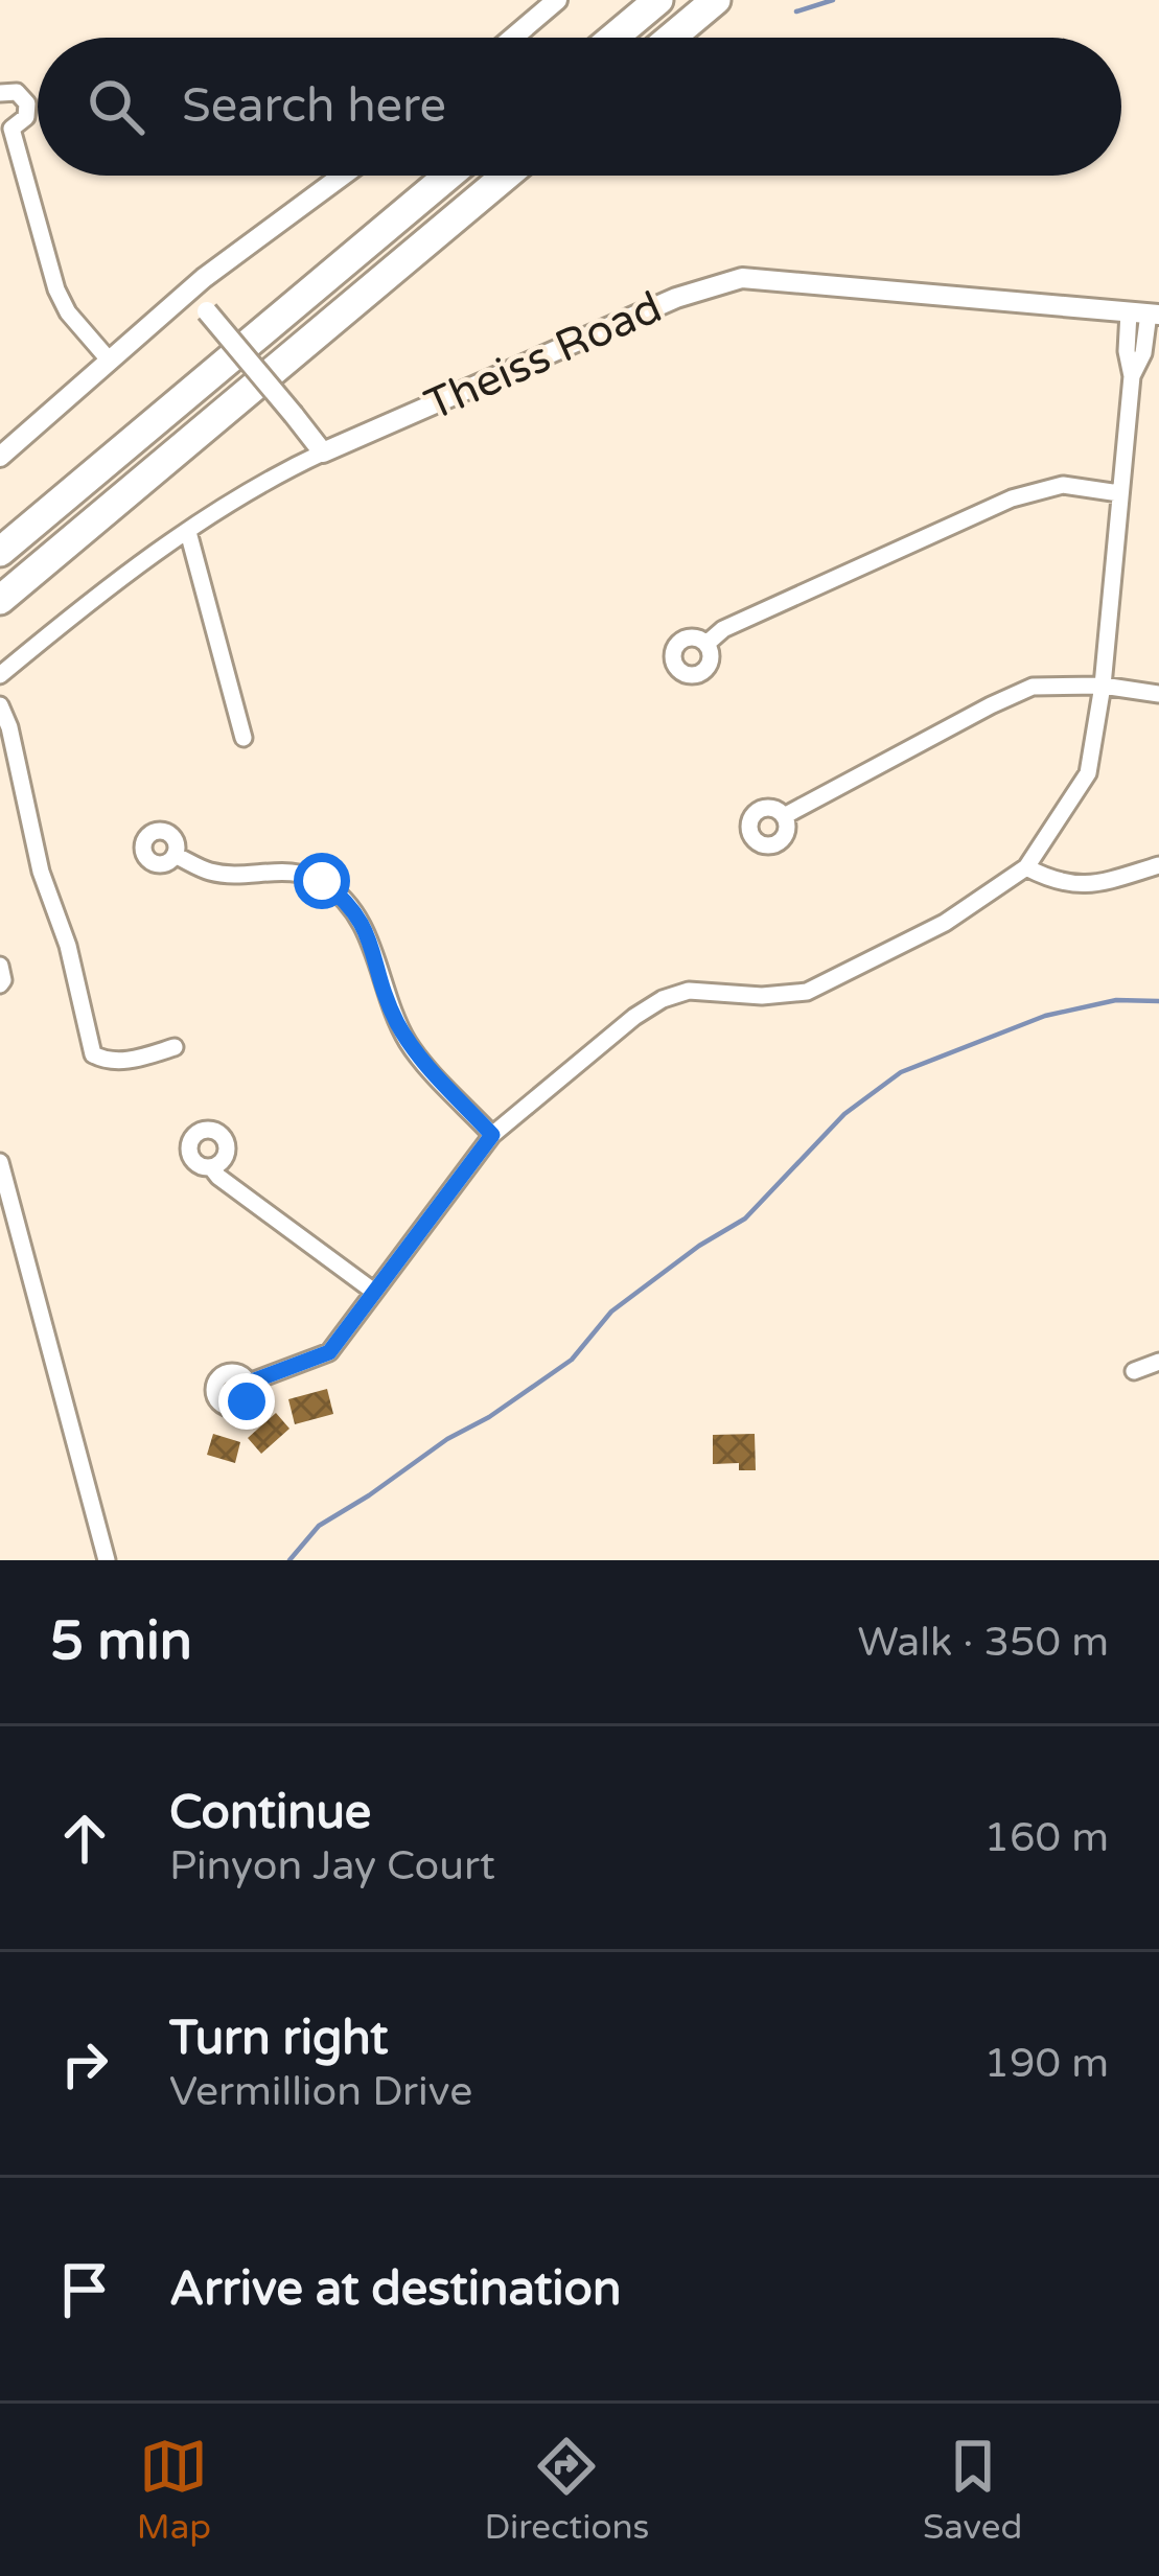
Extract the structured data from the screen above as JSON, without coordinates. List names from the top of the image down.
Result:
{
  "streets": {
    "street": ["Theiss Road"]
  },
  "page": {
    "search": "Search here",
    "heading": ["5 min", "Walk · 350 m"],
    "list": [
      ["Continue", "Pinyon Jay Court", "160 m"],
      ["Turn right", "Vermillion Drive", "190 m"],
      "Arrive at destination"
    ],
    "nav": ["Map", "Directions", "Saved"]
  }
}
